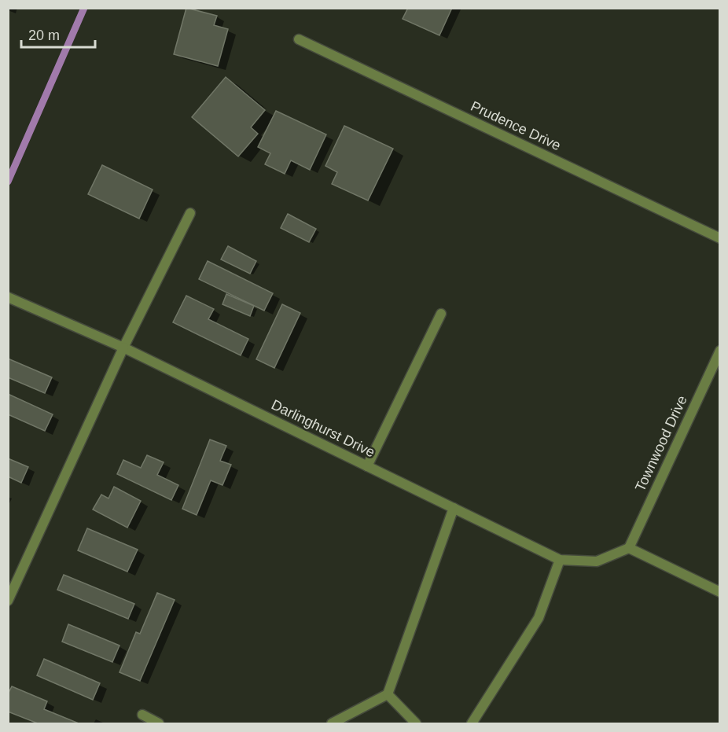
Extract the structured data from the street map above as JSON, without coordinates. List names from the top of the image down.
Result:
{
  "streets": {
    "street": ["Prudence Drive", "Darlinghurst Drive", "Townwood Drive"]
  },
  "crossings": [
    ["Darlinghurst Drive", "Townwood Drive"]
  ],
  "scale_bar": "20 m"
}
